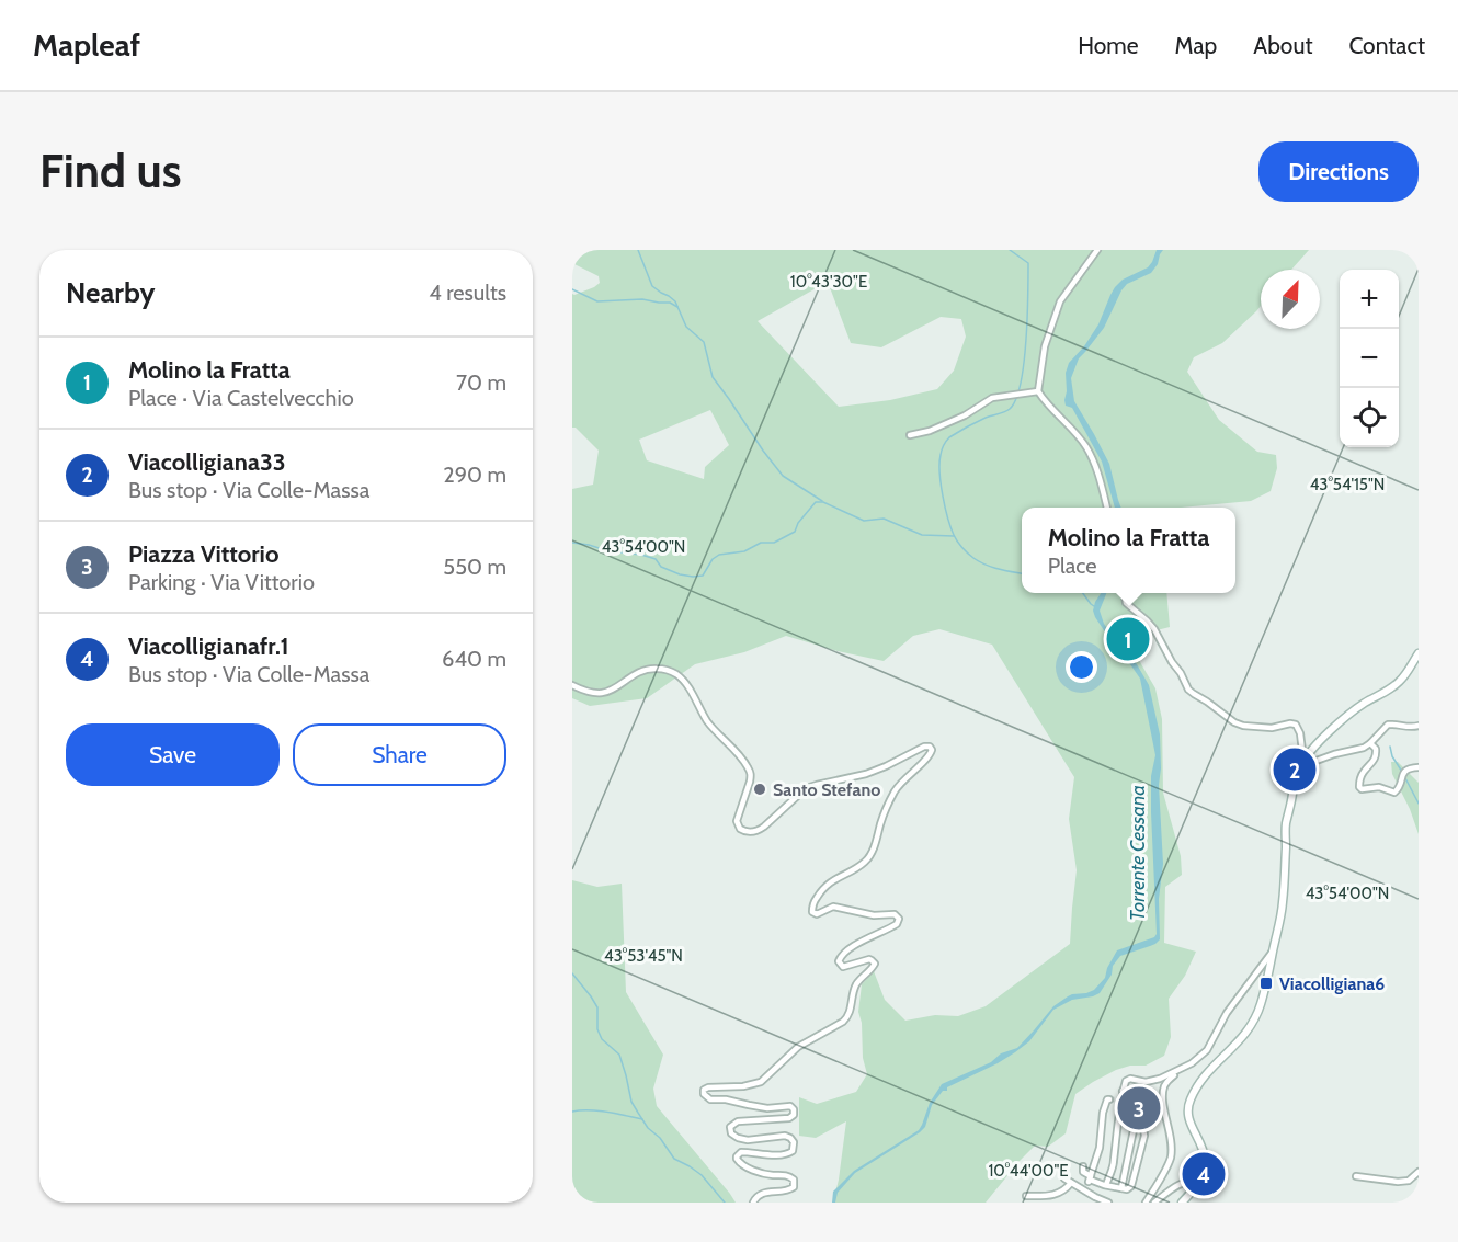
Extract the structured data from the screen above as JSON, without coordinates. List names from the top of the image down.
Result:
{
  "water": ["Torrente Cessana"],
  "places": {
    "other": ["Santo Stefano"],
    "transit": ["Viacolligiana6"]
  },
  "north": "top right",
  "page": {
    "header": "Mapleaf",
    "nav": [
      "Home",
      "Map",
      "About",
      "Contact"
    ],
    "buttons": [
      "Directions",
      ["Save", "Share"]
    ],
    "title": "Find us",
    "heading": ["Nearby", "4 results"],
    "map_buttons": ["+", "−"],
    "list": [
      {
        "mark": "1",
        "name": "Molino la Fratta",
        "note": "Place · Via Castelvecchio",
        "value": "70 m"
      },
      {
        "mark": "2",
        "name": "Viacolligiana33",
        "note": "Bus stop · Via Colle-Massa",
        "value": "290 m"
      },
      {
        "mark": "3",
        "name": "Piazza Vittorio",
        "note": "Parking · Via Vittorio",
        "value": "550 m"
      },
      {
        "mark": "4",
        "name": "Viacolligianafr.1",
        "note": "Bus stop · Via Colle-Massa",
        "value": "640 m"
      }
    ],
    "popup": ["Molino la Fratta", "Place"],
    "pins": [
      "1",
      "2",
      "3",
      "4"
    ]
  },
  "coordinates": [
    "10°43'30\"E",
    "43°54'15\"N",
    "43°54'00\"N",
    "43°53'45\"N",
    "10°44'00\"E"
  ]
}
